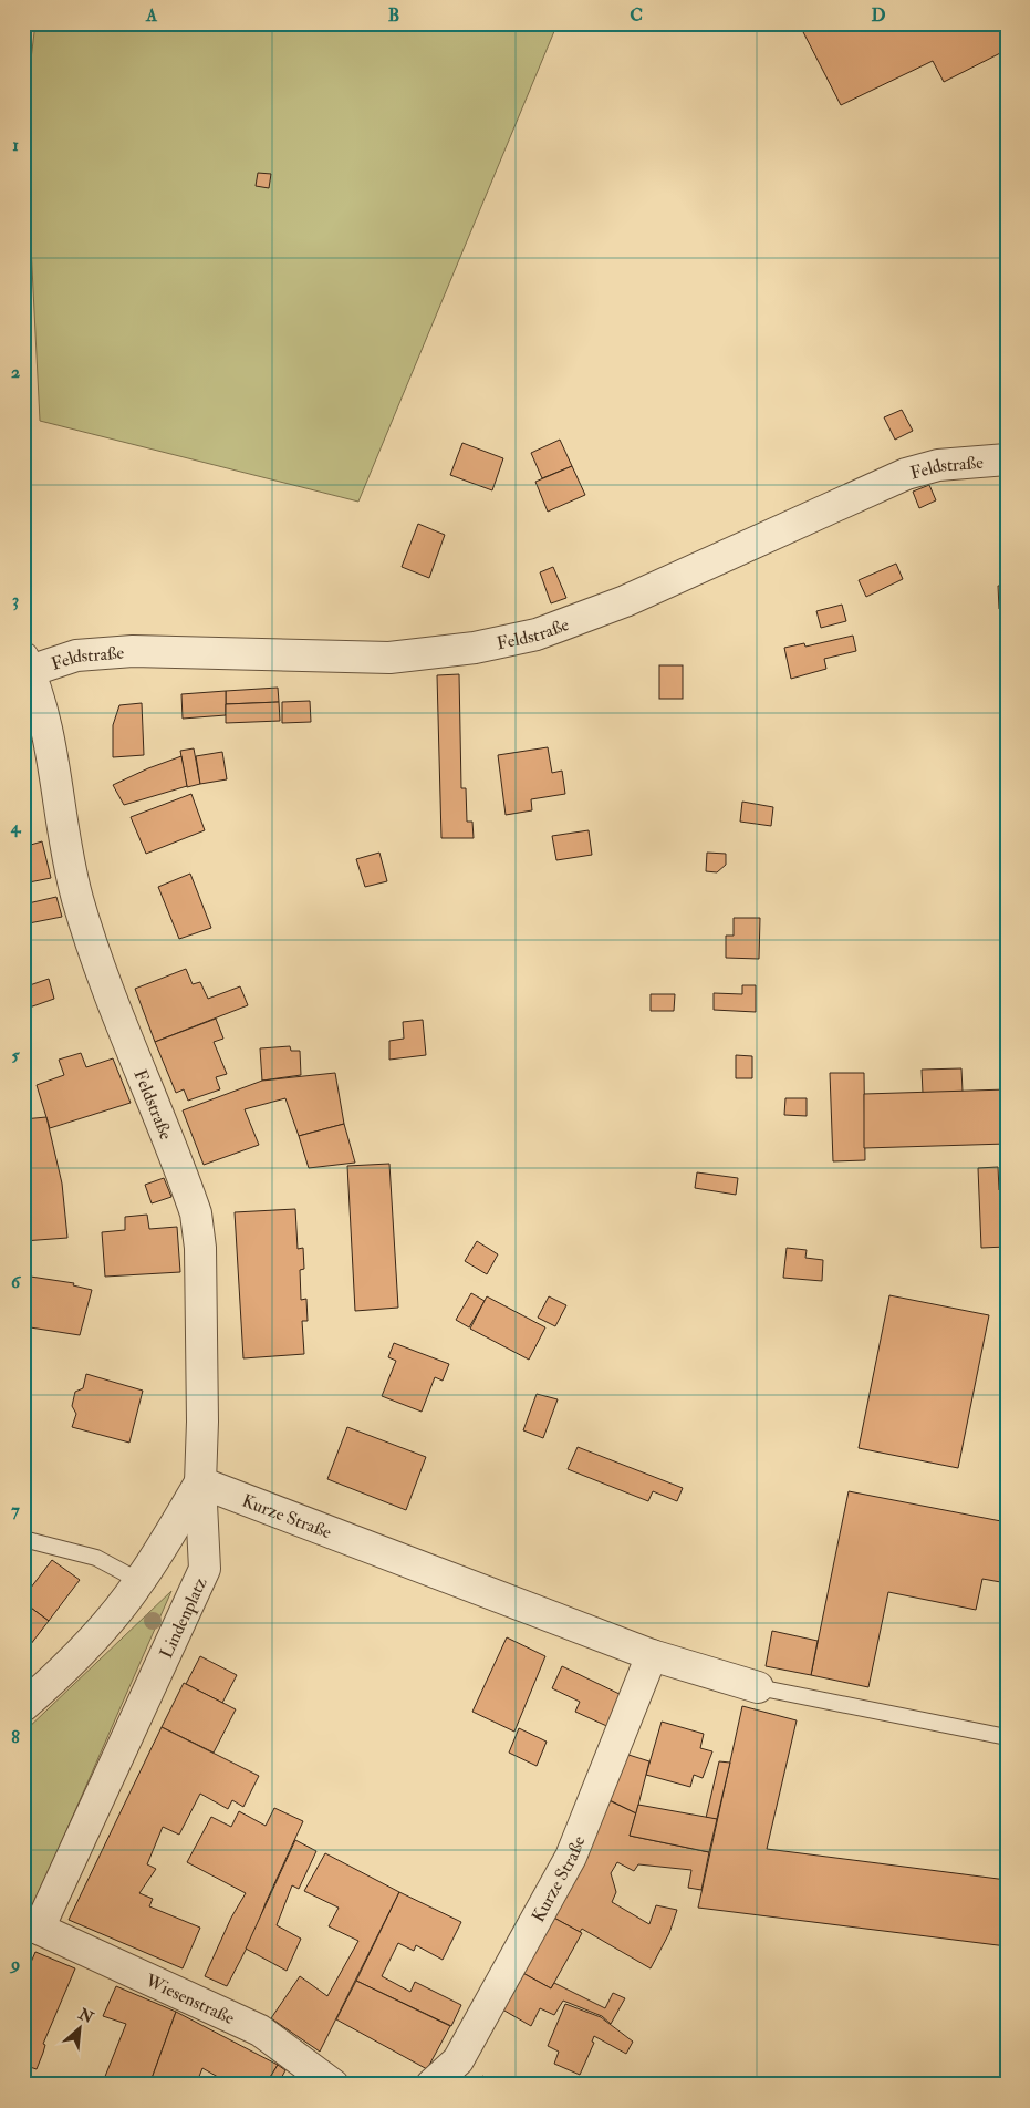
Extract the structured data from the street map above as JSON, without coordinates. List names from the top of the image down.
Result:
{
  "streets": {
    "street": [
      "Feldstraße",
      "Kurze Straße",
      "Lindenplatz",
      "Wiesenstraße"
    ]
  },
  "crossings": [
    ["Feldstraße", "Kurze Straße"],
    ["Feldstraße", "Lindenplatz"],
    ["Kurze Straße", "Lindenplatz"],
    ["Lindenplatz", "Wiesenstraße"]
  ],
  "north": "top right",
  "grid": {
    "columns": [
      "A",
      "B",
      "C",
      "D"
    ],
    "rows": [
      "1",
      "2",
      "3",
      "4",
      "5",
      "6",
      "7",
      "8",
      "9"
    ]
  }
}
